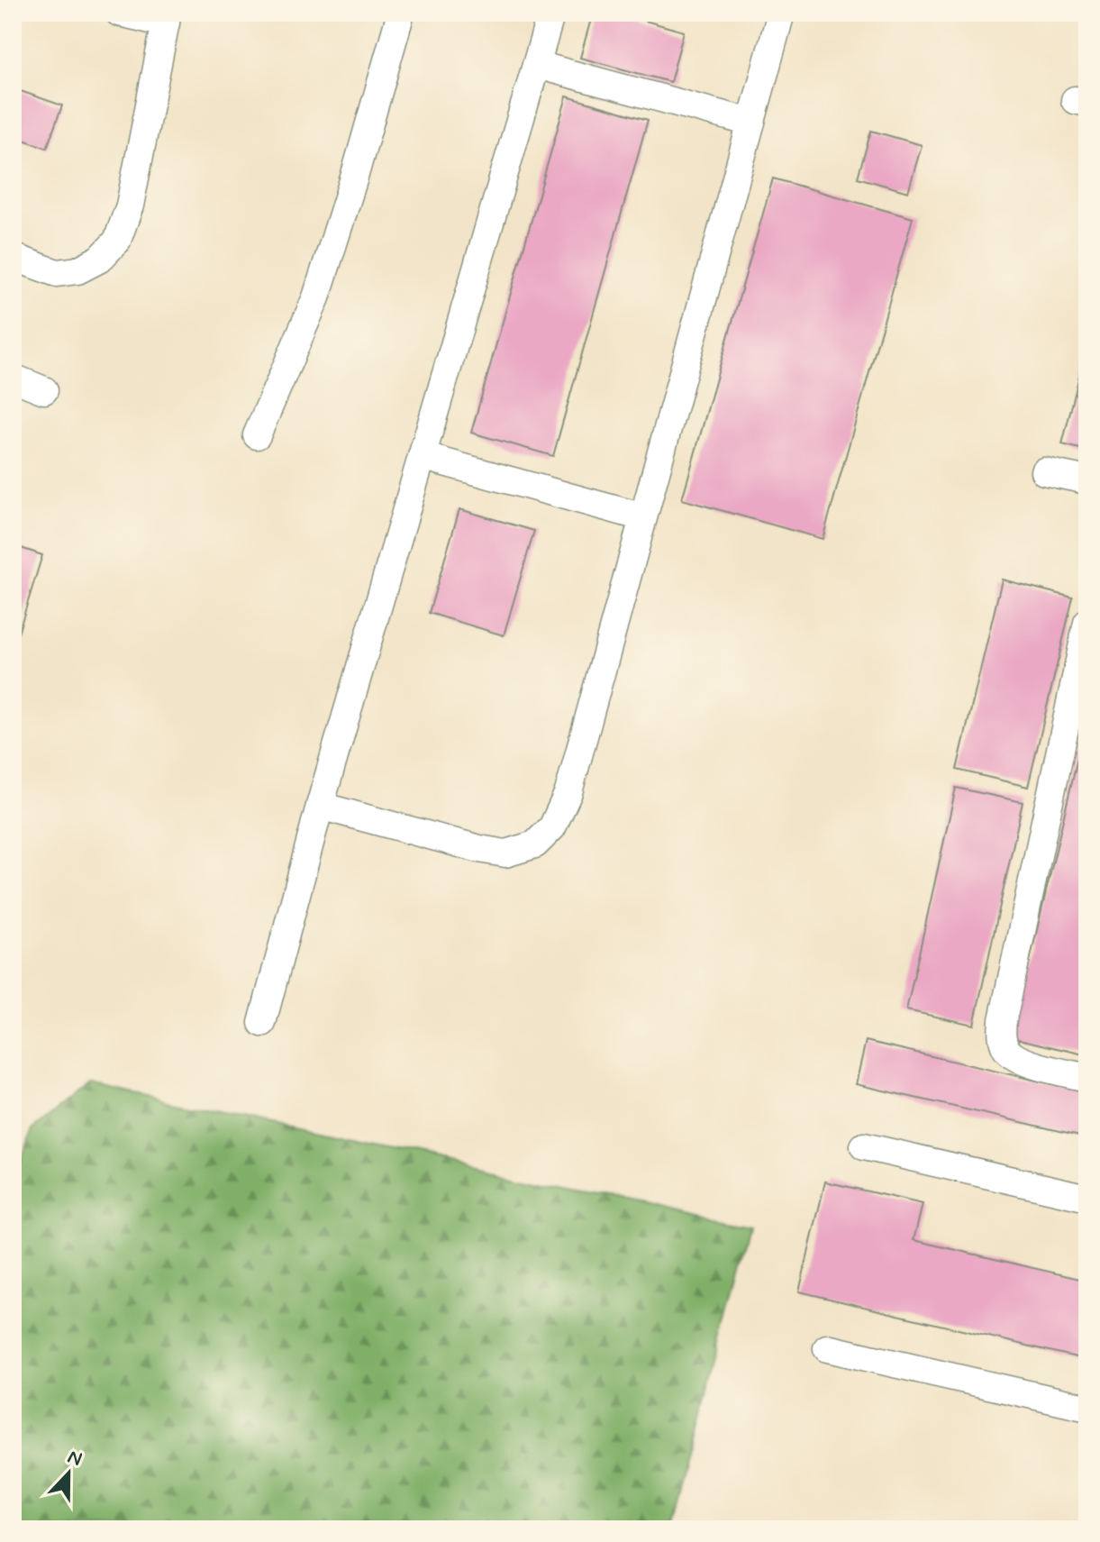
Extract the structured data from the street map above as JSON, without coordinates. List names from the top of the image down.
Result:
{
  "north": "top"
}
